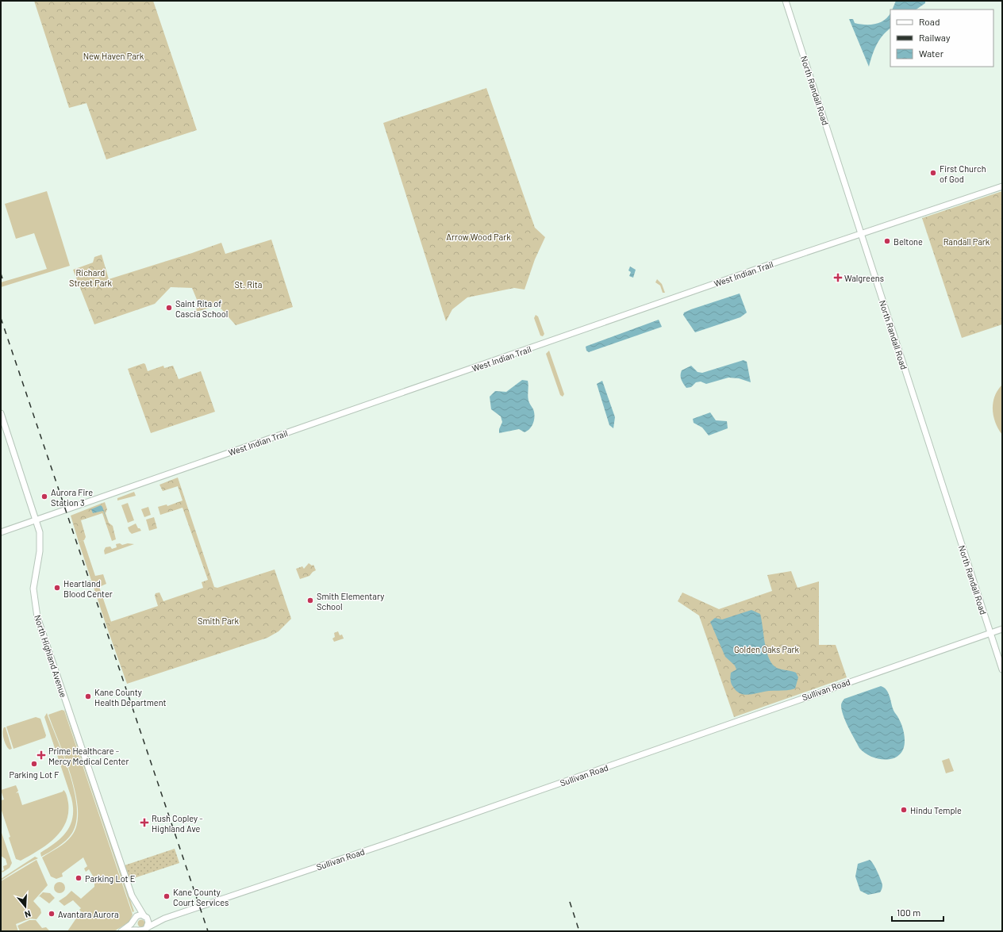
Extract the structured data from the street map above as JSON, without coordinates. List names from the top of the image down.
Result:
{
  "streets": {
    "main road": [
      "North Randall Road",
      "West Indian Trail",
      "North Highland Avenue",
      "Sullivan Road"
    ]
  },
  "crossings": [
    ["North Randall Road", "West Indian Trail"],
    ["North Randall Road", "Sullivan Road"],
    ["West Indian Trail", "North Highland Avenue"],
    ["North Highland Avenue", "Sullivan Road"]
  ],
  "parks": [
    "New Haven Park",
    "Arrow Wood Park",
    "Randall Park",
    "Richard Street Park",
    "St. Rita",
    "Smith Park",
    "Golden Oaks Park"
  ],
  "places": {
    "other": [
      "First Church of God",
      "Beltone",
      "Saint Rita of Cascia School",
      "Aurora Fire Station 3",
      "Heartland Blood Center",
      "Smith Elementary School",
      "Kane County Health Department",
      "Parking Lot F",
      "Hindu Temple",
      "Parking Lot E",
      "Kane County Court Services",
      "Avantara Aurora"
    ],
    "health": ["Walgreens", "Prime Healthcare - Mercy Medical Center", "Rush Copley - Highland Ave"]
  },
  "legend": ["Road", "Railway", "Water"],
  "scale_bar": "100 m",
  "north": "bottom"
}
